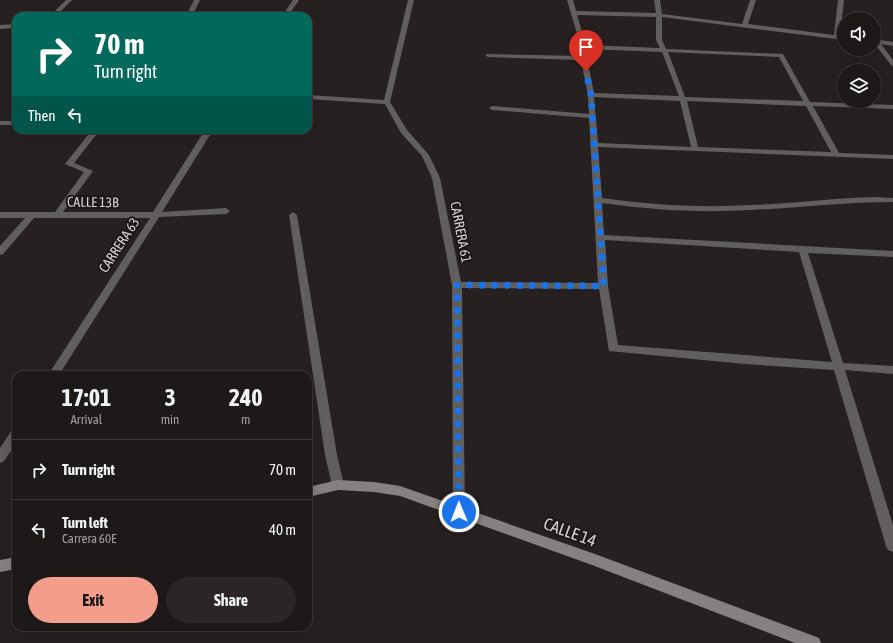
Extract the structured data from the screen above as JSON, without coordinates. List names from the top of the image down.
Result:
{
  "streets": {
    "street": [
      "CALLE 13B",
      "CARRERA 61",
      "CARRERA 63",
      "CALLE 14"
    ]
  },
  "crossings": [
    ["CALLE 13B", "CARRERA 63"],
    ["CARRERA 61", "CALLE 14"]
  ],
  "page": {
    "turn": ["70 m", "Turn right"],
    "then": "Then",
    "eta": [
      "17:01",
      "Arrival",
      "3",
      "min",
      "240",
      "m"
    ],
    "list": [
      {
        "name": "Turn right",
        "value": "70 m"
      },
      {
        "name": "Turn left",
        "note": "Carrera 60E",
        "value": "40 m"
      }
    ],
    "buttons": ["Exit", "Share"]
  }
}
